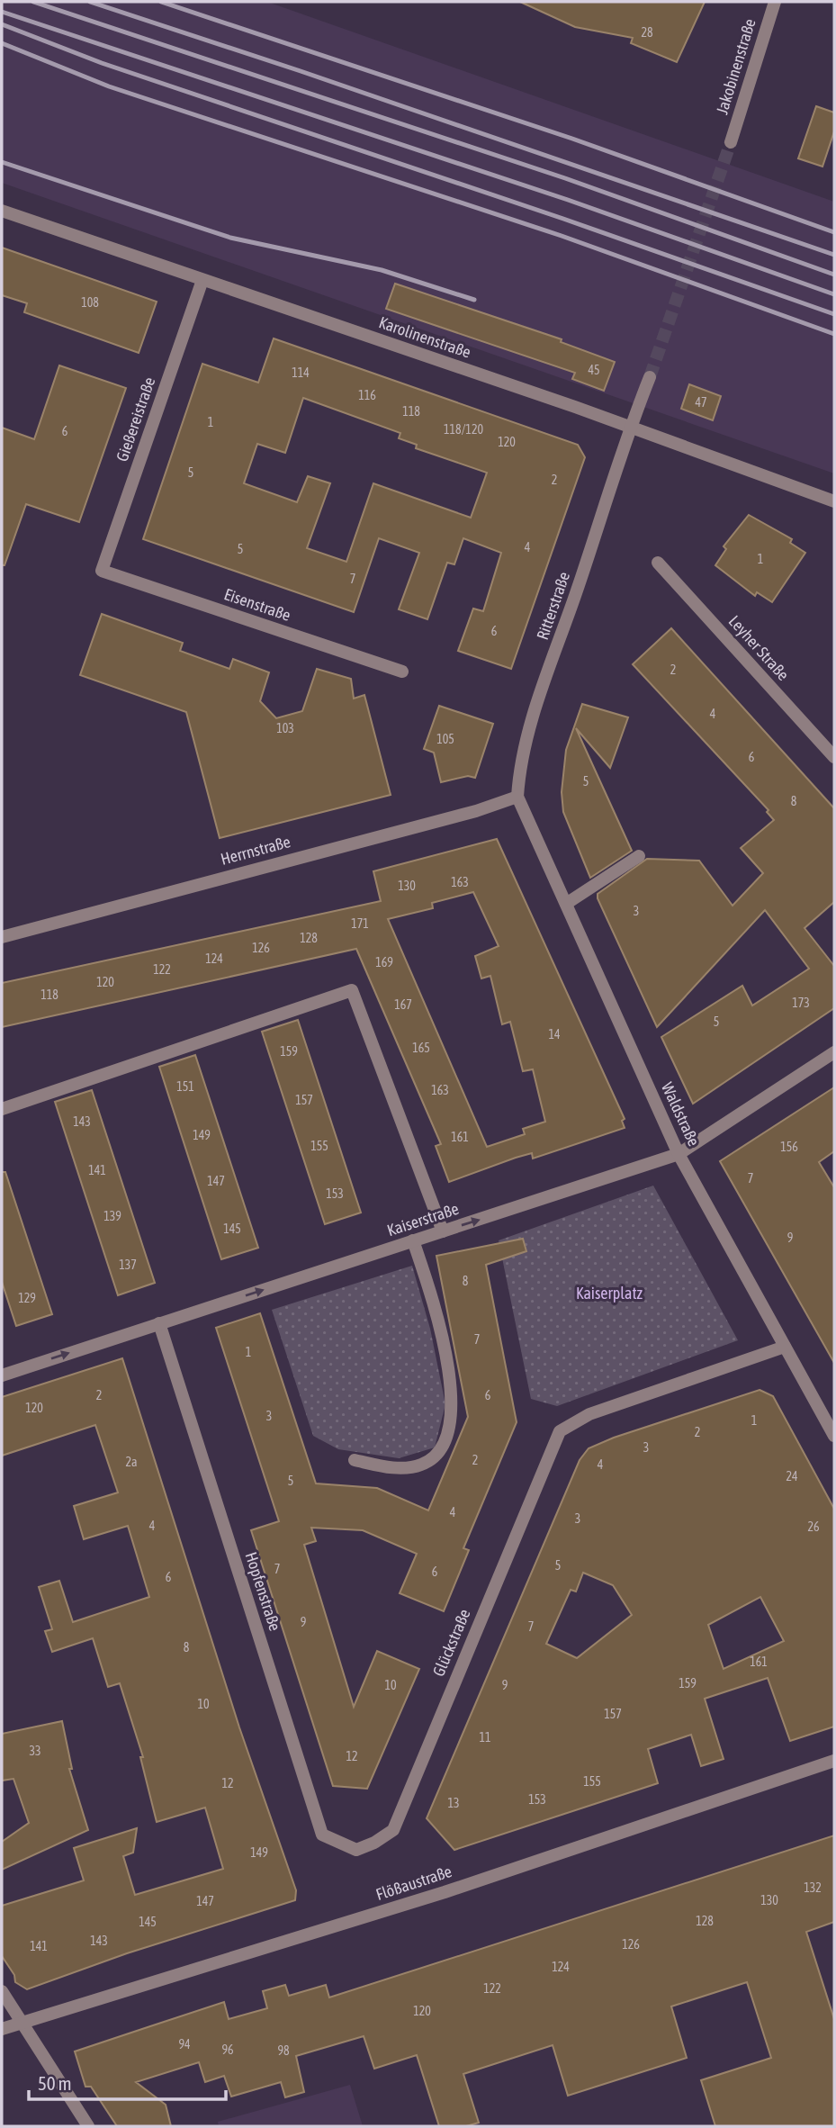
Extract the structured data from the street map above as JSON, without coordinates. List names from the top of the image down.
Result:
{
  "streets": {
    "street": [
      "Jakobinenstraße",
      "Karolinenstraße",
      "Gießereistraße",
      "Eisenstraße",
      "Ritterstraße",
      "Leyher Straße",
      "Herrnstraße",
      "Waldstraße",
      "Kaiserstraße",
      "Hopfenstraße",
      "Glückstraße",
      "Flößaustraße"
    ]
  },
  "crossings": [
    ["Karolinenstraße", "Gießereistraße"],
    ["Karolinenstraße", "Ritterstraße"],
    ["Gießereistraße", "Eisenstraße"],
    ["Ritterstraße", "Herrnstraße"],
    ["Ritterstraße", "Waldstraße"],
    ["Herrnstraße", "Waldstraße"],
    ["Waldstraße", "Kaiserstraße"],
    ["Waldstraße", "Glückstraße"],
    ["Kaiserstraße", "Hopfenstraße"],
    ["Hopfenstraße", "Glückstraße"]
  ],
  "one_way": ["Kaiserstraße"],
  "parks": ["Kaiserplatz"],
  "house_numbers": [
    "28",
    "108",
    "45",
    "114",
    "116",
    "47",
    "118",
    "1",
    "118/120",
    "6",
    "120",
    "5",
    "2",
    "4",
    "5",
    "1",
    "7",
    "6",
    "2",
    "4",
    "103",
    "105",
    "6",
    "5",
    "8",
    "163",
    "130",
    "3",
    "171",
    "128",
    "126",
    "124",
    "169",
    "122",
    "120",
    "118",
    "173",
    "167",
    "5",
    "14",
    "165",
    "159",
    "151",
    "163",
    "157",
    "143",
    "149",
    "161",
    "155",
    "156",
    "141",
    "7",
    "147",
    "153",
    "139",
    "145",
    "9",
    "137",
    "8",
    "129",
    "7",
    "1",
    "2",
    "6",
    "120",
    "3",
    "1",
    "2",
    "3",
    "2",
    "2a",
    "4",
    "24",
    "5",
    "4",
    "3",
    "4",
    "26",
    "5",
    "7",
    "6",
    "6",
    "9",
    "7",
    "8",
    "161",
    "159",
    "10",
    "9",
    "10",
    "157",
    "11",
    "33",
    "12",
    "155",
    "12",
    "153",
    "13",
    "149",
    "132",
    "130",
    "147",
    "128",
    "145",
    "143",
    "126",
    "141",
    "124",
    "122",
    "120",
    "94",
    "96",
    "98"
  ],
  "scale_bar": "50 m"
}
